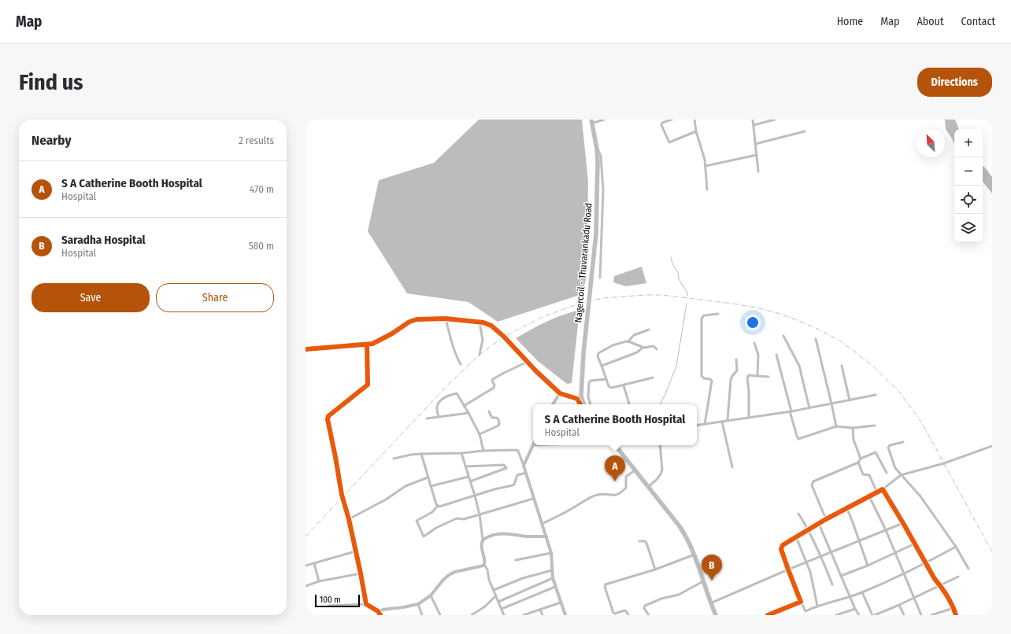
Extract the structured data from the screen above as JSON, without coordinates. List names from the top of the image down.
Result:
{
  "streets": {
    "main road": ["Nagercoil - Thuvarankadu Road"]
  },
  "scale_bar": "100 m",
  "north": "top left",
  "page": {
    "header": "Map",
    "nav": [
      "Home",
      "Map",
      "About",
      "Contact"
    ],
    "buttons": [
      "Directions",
      ["Save", "Share"]
    ],
    "title": "Find us",
    "heading": ["Nearby", "2 results"],
    "map_buttons": ["+", "−"],
    "list": [
      {
        "mark": "A",
        "name": "S A Catherine Booth Hospital",
        "note": "Hospital",
        "value": "470 m"
      },
      {
        "mark": "B",
        "name": "Saradha Hospital",
        "note": "Hospital",
        "value": "580 m"
      }
    ],
    "popup": ["S A Catherine Booth Hospital", "Hospital"],
    "pins": ["A", "B"],
    "scale": "100 m"
  }
}
